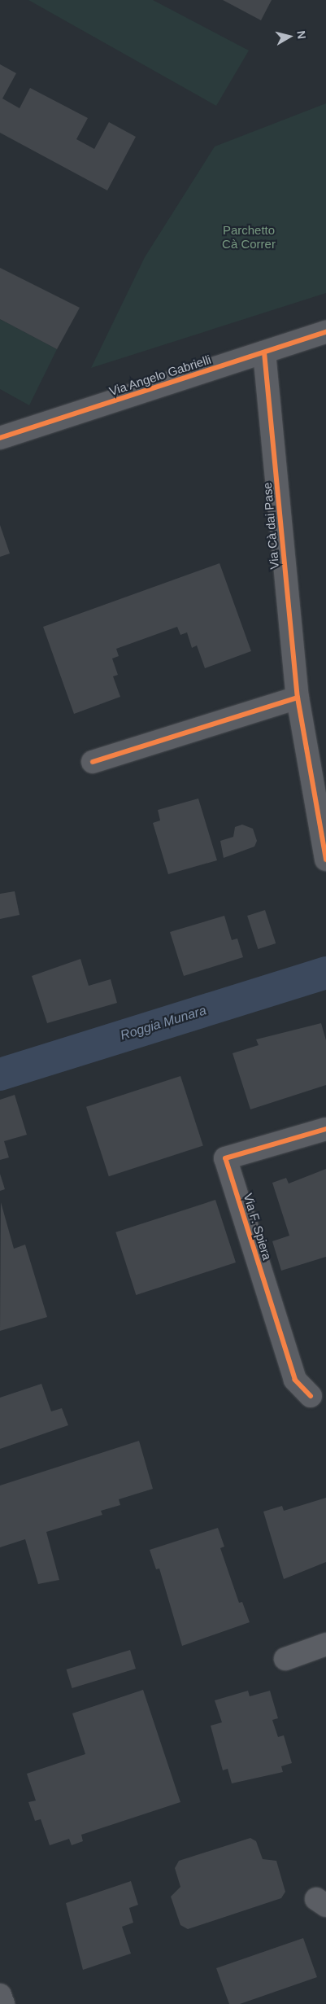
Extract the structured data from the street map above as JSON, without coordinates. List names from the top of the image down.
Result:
{
  "streets": {
    "street": ["Via Angelo Gabrielli", "Via Cà dai Pase", "Via F. Spiera"]
  },
  "crossings": [
    ["Via Angelo Gabrielli", "Via Cà dai Pase"]
  ],
  "water": ["Roggia Munara"],
  "parks": ["Parchetto Cà Correr"],
  "north": "right"
}
